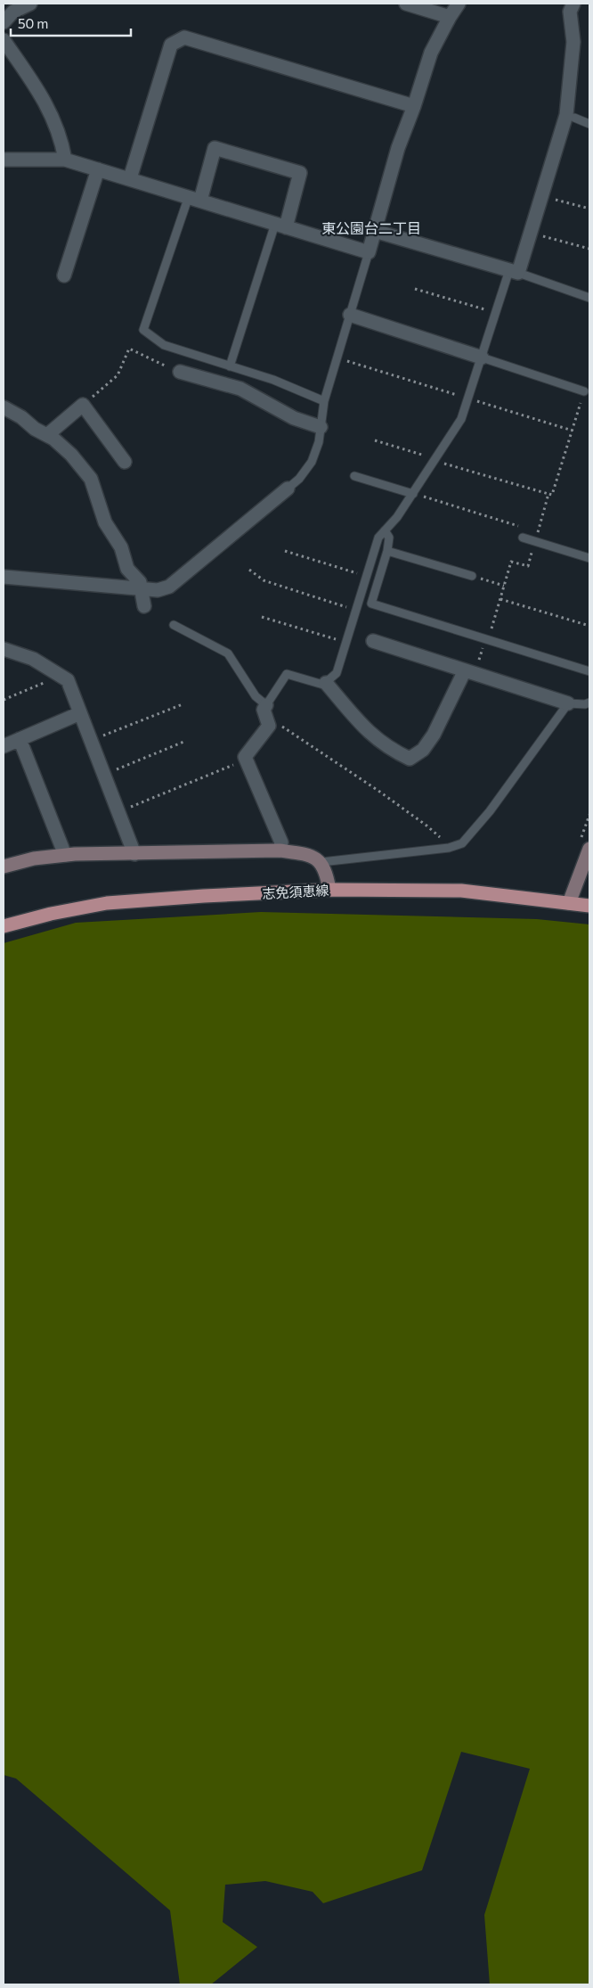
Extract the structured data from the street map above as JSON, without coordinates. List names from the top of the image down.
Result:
{
  "streets": {
    "main road": ["志免須恵線"]
  },
  "districts": ["東公園台二丁目"],
  "scale_bar": "50 m"
}
